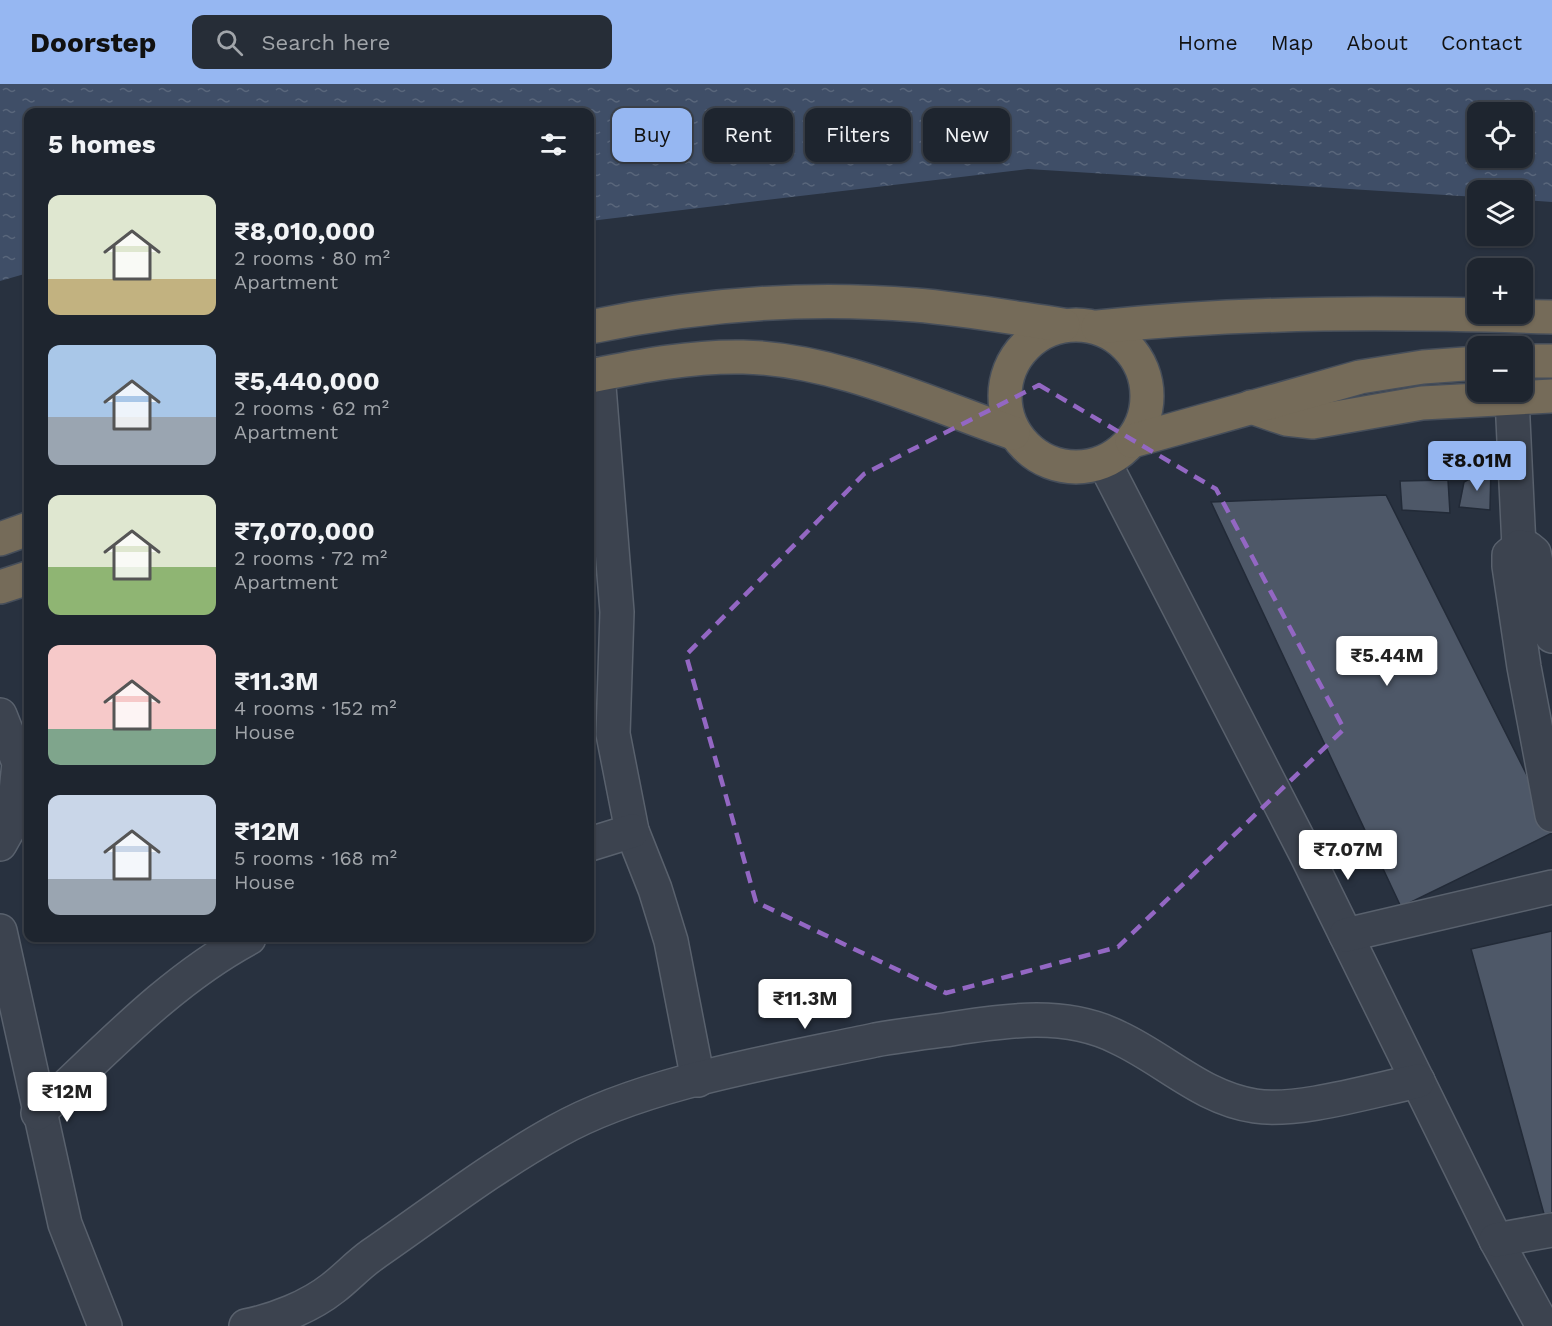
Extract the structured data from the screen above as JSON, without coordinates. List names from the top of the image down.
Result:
{
  "page": {
    "header": "Doorstep",
    "search": "Search here",
    "nav": [
      "Home",
      "Map",
      "About",
      "Contact"
    ],
    "map_buttons": ["+", "−"],
    "chip": [
      "Buy",
      "Rent",
      "Filters",
      "New"
    ],
    "heading": "5 homes",
    "list": [
      {
        "name": "₹8,010,000",
        "note": "2 rooms · 80 m² · Apartment"
      },
      {
        "name": "₹5,440,000",
        "note": "2 rooms · 62 m² · Apartment"
      },
      {
        "name": "₹7,070,000",
        "note": "2 rooms · 72 m² · Apartment"
      },
      {
        "name": "₹11.3M",
        "note": "4 rooms · 152 m² · House"
      },
      {
        "name": "₹12M",
        "note": "5 rooms · 168 m² · House"
      }
    ],
    "price": [
      "₹8.01M",
      "₹5.44M",
      "₹7.07M",
      "₹11.3M",
      "₹12M"
    ]
  }
}
